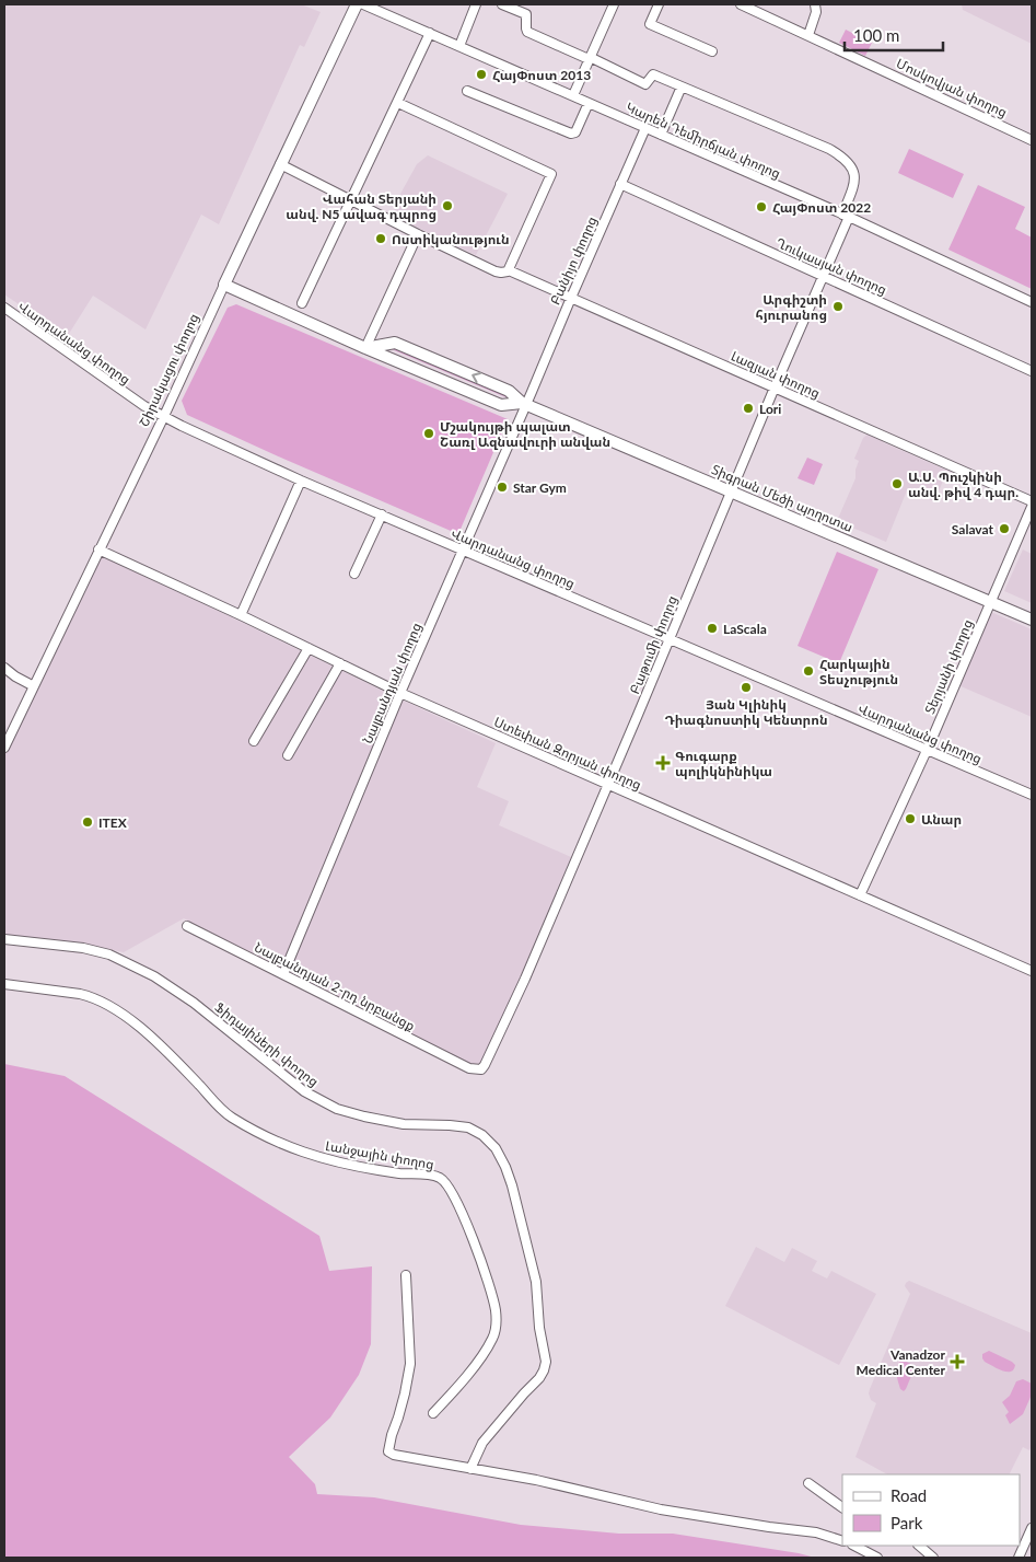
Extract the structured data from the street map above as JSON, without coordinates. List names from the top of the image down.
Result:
{
  "streets": {
    "main road": ["Շիրակացու փողոց", "Տիգրան Մեծի պողոտա"],
    "street": [
      "Մոսկովյան փողոց",
      "Կարեն Դեմիրճյան փողոց",
      "Բանիյո փողոց",
      "Ղուկասյան փողոց",
      "Վարդանանց փողոց",
      "Լազյան փողոց",
      "Բաթումի փողոց",
      "Տերյանի փողոց",
      "Նալբանդյան փողոց",
      "Ստեփան Զորյան փողոց",
      "Նալբանդյան 2-րդ նրբանցք",
      "Ֆիդայիների փողոց",
      "Լանջային փողոց"
    ]
  },
  "crossings": [
    ["Կարեն Դեմիրճյան փողոց", "Բանիյո փողոց"],
    ["Կարեն Դեմիրճյան փողոց", "Բաթումի փողոց"],
    ["Բանիյո փողոց", "Ղուկասյան փողոց"],
    ["Բանիյո փողոց", "Լազյան փողոց"],
    ["Բանիյո փողոց", "Տիգրան Մեծի պողոտա"],
    ["Բանիյո փողոց", "Նալբանդյան փողոց"],
    ["Ղուկասյան փողոց", "Բաթումի փողոց"],
    ["Վարդանանց փողոց", "Շիրակացու փողոց"],
    ["Վարդանանց փողոց", "Բաթումի փողոց"],
    ["Վարդանանց փողոց", "Տերյանի փողոց"],
    ["Վարդանանց փողոց", "Նալբանդյան փողոց"],
    ["Շիրակացու փողոց", "Լազյան փողոց"],
    ["Շիրակացու փողոց", "Տիգրան Մեծի պողոտա"],
    ["Շիրակացու փողոց", "Ստեփան Զորյան փողոց"],
    ["Լազյան փողոց", "Բաթումի փողոց"],
    ["Տիգրան Մեծի պողոտա", "Բաթումի փողոց"],
    ["Տիգրան Մեծի պողոտա", "Տերյանի փողոց"],
    ["Տիգրան Մեծի պողոտա", "Նալբանդյան փողոց"],
    ["Բաթումի փողոց", "Ստեփան Զորյան փողոց"],
    ["Բաթումի փողոց", "Նալբանդյան 2-րդ նրբանցք"],
    ["Տերյանի փողոց", "Ստեփան Զորյան փողոց"],
    ["Նալբանդյան փողոց", "Ստեփան Զորյան փողոց"],
    ["Նալբանդյան փողոց", "Նալբանդյան 2-րդ նրբանցք"]
  ],
  "places": {
    "other": [
      "ՀայՓոստ 2013",
      "Վահան Տերյանի անվ. N5 ավագ դպրոց",
      "ՀայՓոստ 2022",
      "Ոստիկանություն",
      "Արգիշտի հյուրանոց",
      "Lori",
      "Մշակույթի պալատ Շառլ Ազնավուրի անվան",
      "Ա.Ս. Պուշկինի անվ. թիվ 4 դպր.",
      "Star Gym",
      "Salavat",
      "LaScala",
      "Հարկային Տեսչություն",
      "Յան Կլինիկ Դիագնոստիկ Կենտրոն",
      "Անար",
      "ITEX"
    ],
    "health": ["Գուգարք պոլիկնինիկա", "Vanadzor Medical Center"]
  },
  "legend": ["Road", "Park"],
  "scale_bar": "100 m"
}
